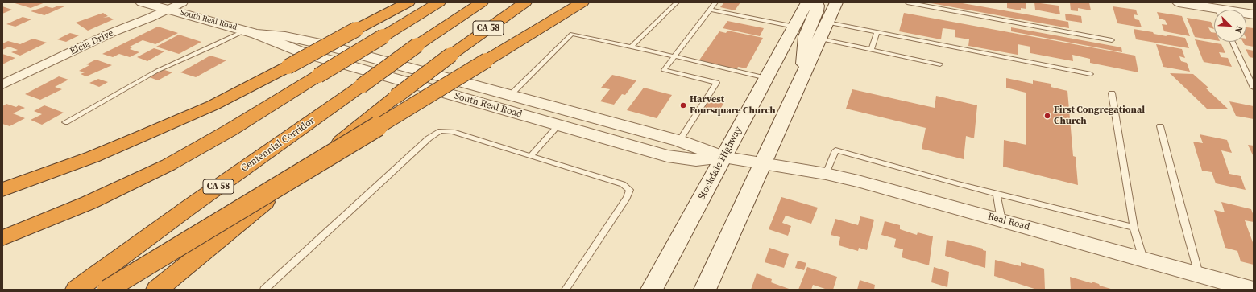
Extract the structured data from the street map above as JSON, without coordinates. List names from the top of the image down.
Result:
{
  "streets": {
    "highway": ["CA 58", "Centennial Corridor"],
    "main road": ["Stockdale Highway"],
    "street": ["South Real Road", "Elcia Drive", "Real Road"]
  },
  "crossings": [
    ["South Real Road", "Elcia Drive"],
    ["South Real Road", "Stockdale Highway"],
    ["South Real Road", "Real Road"]
  ],
  "places": ["Harvest Foursquare Church", "First Congregational Church"],
  "north": "bottom right"
}
